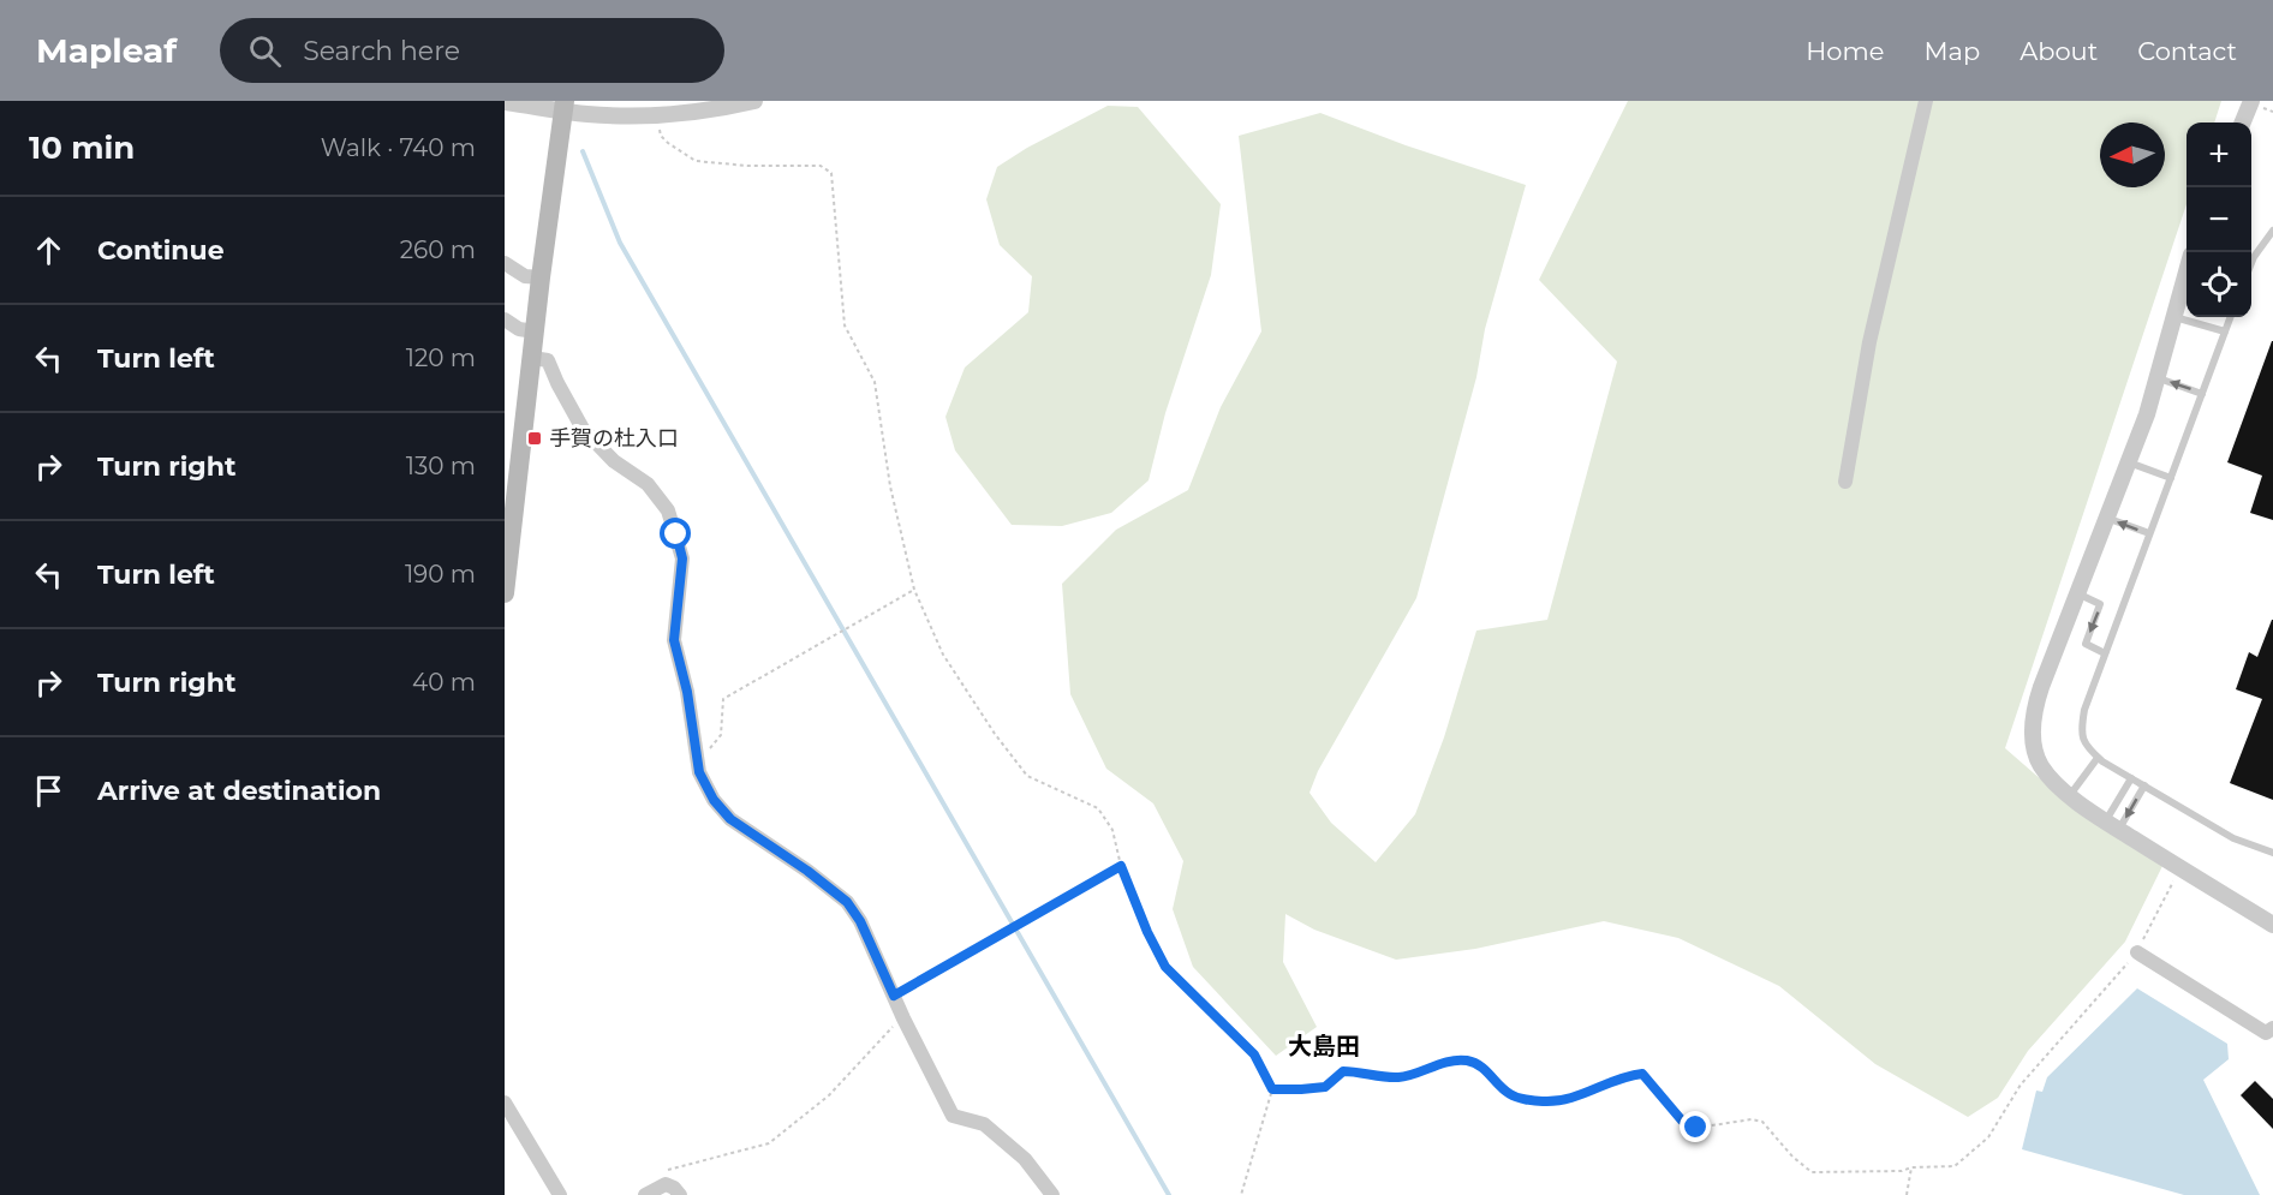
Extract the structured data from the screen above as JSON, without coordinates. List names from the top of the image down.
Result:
{
  "districts": ["大島田"],
  "places": {
    "transit": ["手賀の杜入口"]
  },
  "north": "left",
  "page": {
    "header": "Mapleaf",
    "search": "Search here",
    "nav": [
      "Home",
      "Map",
      "About",
      "Contact"
    ],
    "heading": ["10 min", "Walk · 740 m"],
    "map_buttons": ["+", "−"],
    "list": [
      ["Continue", "260 m"],
      ["Turn left", "120 m"],
      ["Turn right", "130 m"],
      ["Turn left", "190 m"],
      ["Turn right", "40 m"],
      "Arrive at destination"
    ]
  }
}
